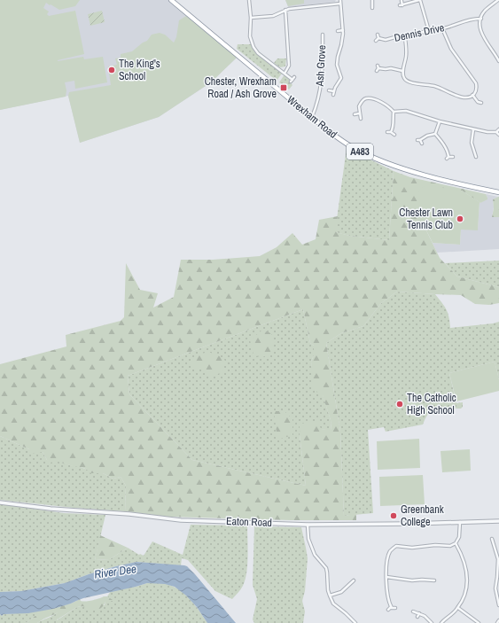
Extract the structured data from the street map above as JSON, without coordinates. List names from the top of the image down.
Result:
{
  "streets": {
    "highway": ["Wrexham Road", "A483"],
    "street": ["Dennis Drive", "Ash Grove", "Eaton Road"]
  },
  "crossings": [
    ["Ash Grove", "Wrexham Road"]
  ],
  "water": ["River Dee"],
  "places": {
    "other": [
      "The King's School",
      "Chester Lawn Tennis Club",
      "The Catholic High School",
      "Greenbank College"
    ],
    "transit": ["Chester, Wrexham Road / Ash Grove"]
  }
}
